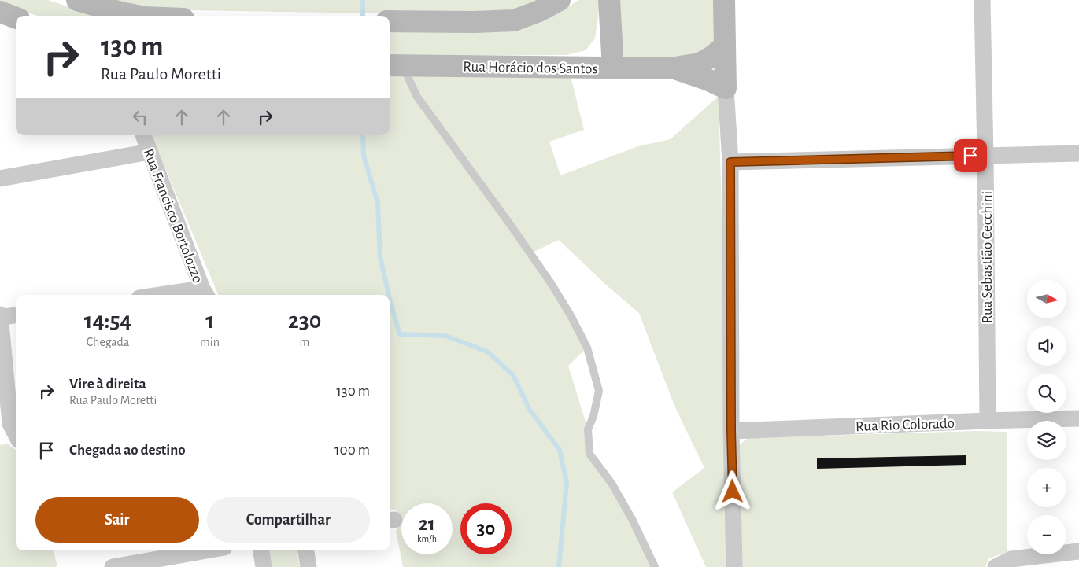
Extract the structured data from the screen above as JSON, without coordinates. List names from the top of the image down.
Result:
{
  "streets": {
    "main road": ["Rua Horácio dos Santos"],
    "street": ["Rua Francisco Bortolozzo", "Rua Sebastião Cecchini", "Rua Rio Colorado"]
  },
  "crossings": [
    ["Rua Sebastião Cecchini", "Rua Rio Colorado"]
  ],
  "north": "right",
  "page": {
    "turn": ["130 m", "Rua Paulo Moretti"],
    "map_buttons": ["+", "−"],
    "eta": [
      "14:54",
      "Chegada",
      "1",
      "min",
      "230",
      "m"
    ],
    "list": [
      {
        "name": "Vire à direita",
        "note": "Rua Paulo Moretti",
        "value": "130 m"
      },
      {
        "name": "Chegada ao destino",
        "value": "100 m"
      }
    ],
    "buttons": ["Sair", "Compartilhar"],
    "speed": "21 km/h",
    "limit": "30"
  }
}
